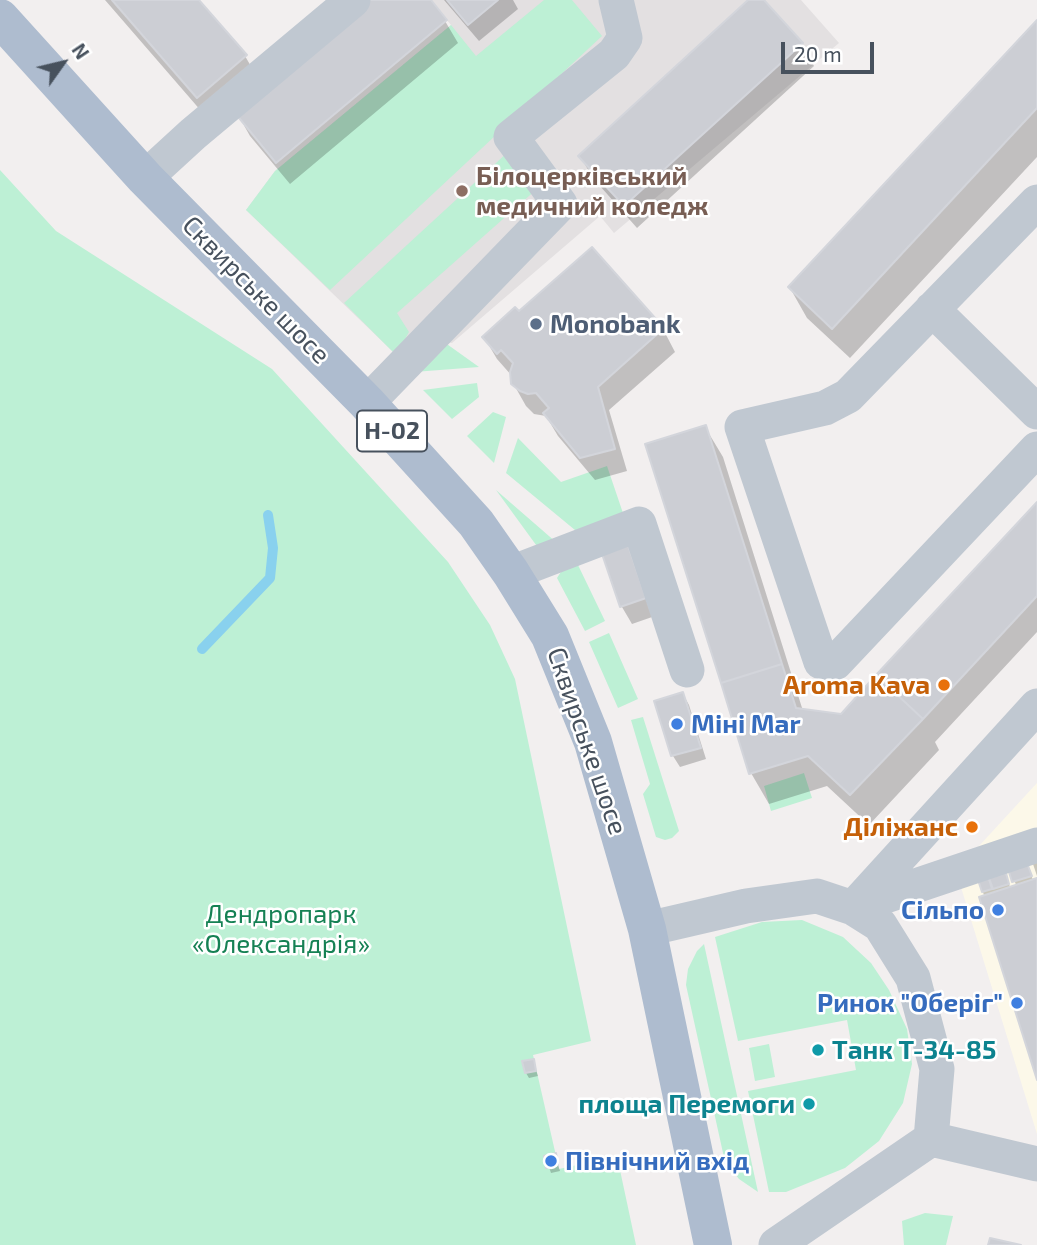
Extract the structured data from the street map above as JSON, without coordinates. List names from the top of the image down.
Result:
{
  "streets": {
    "main road": ["Сквирське шосе", "Н-02"]
  },
  "parks": ["Дендропарк «Олександрія»"],
  "places": [
    "Білоцерківський медичний коледж",
    "Monobank",
    "Aroma Kava",
    "Міні Mar",
    "Діліжанс",
    "Сільпо",
    "Ринок \"Оберіг\"",
    "Танк Т-34-85",
    "площа Перемоги",
    "Північний вхід"
  ],
  "scale_bar": "20 m",
  "north": "top right"
}
